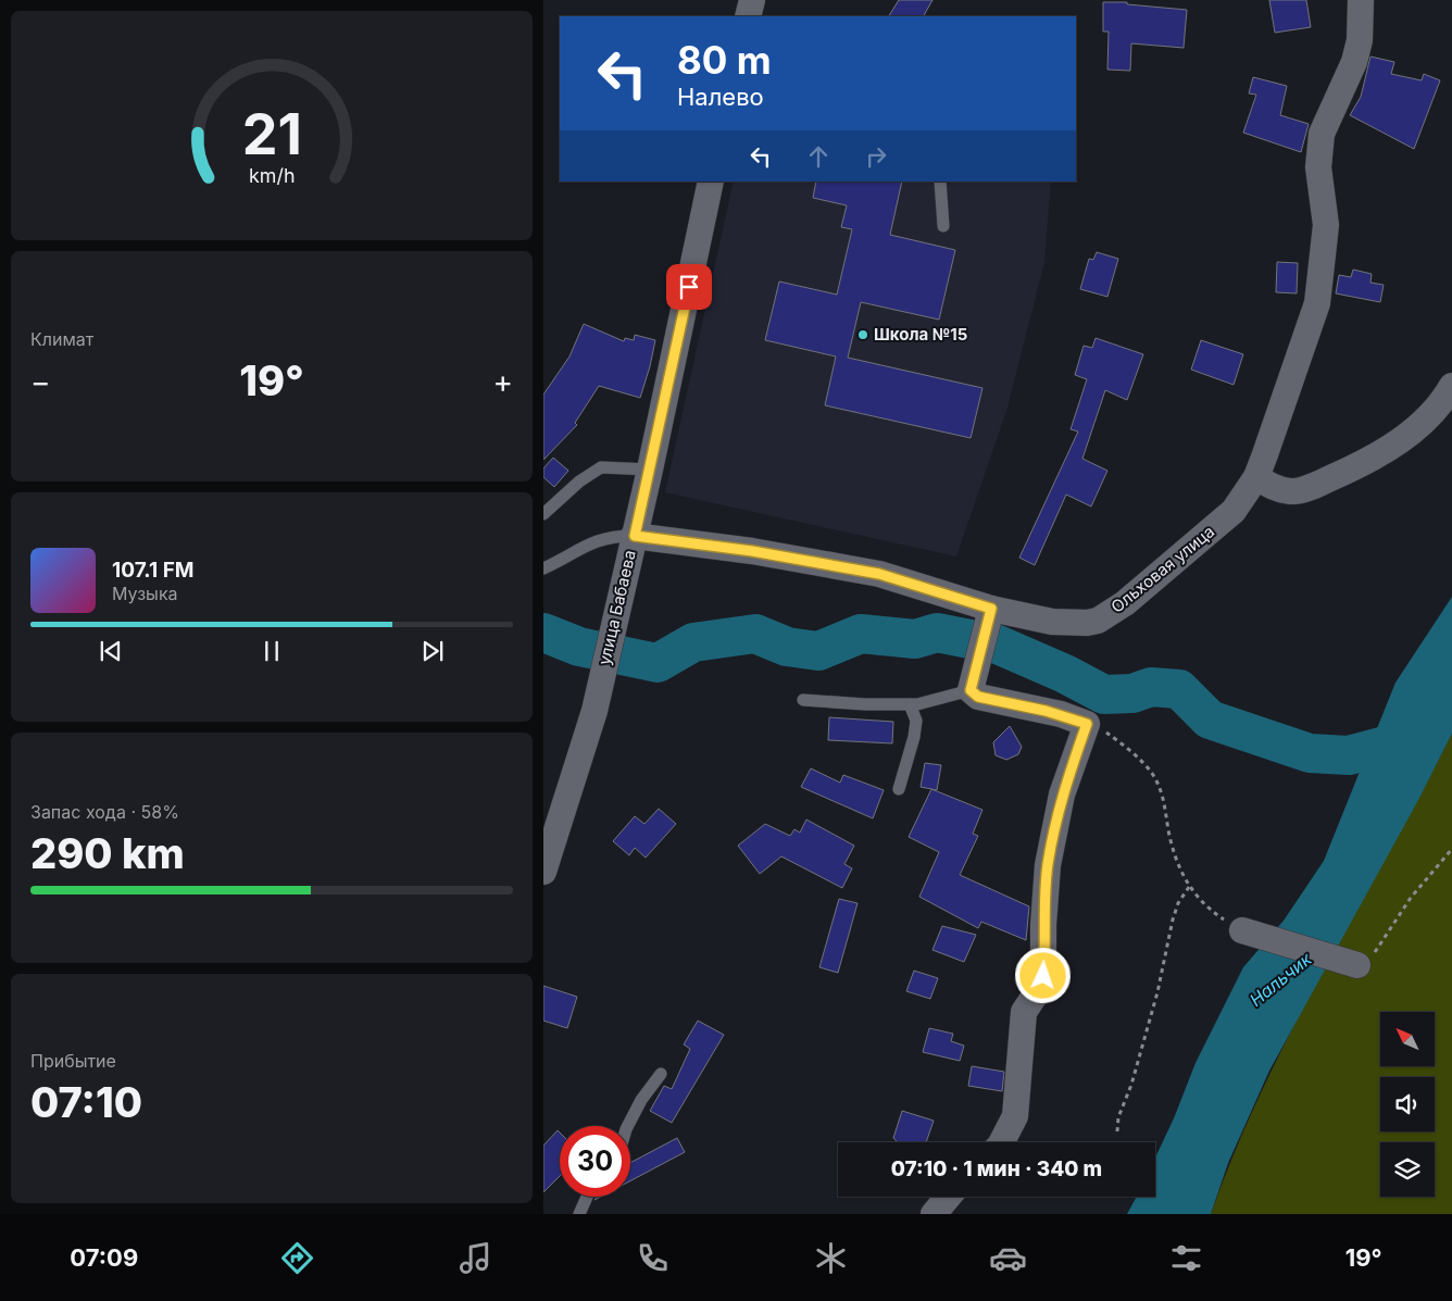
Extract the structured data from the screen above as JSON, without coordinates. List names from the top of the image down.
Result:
{
  "streets": {
    "street": ["Ольховая улица", "улица Бабаева"]
  },
  "crossings": [
    ["Ольховая улица", "улица Бабаева"]
  ],
  "water": ["Нальчик"],
  "places": ["Школа №15"],
  "north": "top left",
  "page": {
    "turn": ["80 m", "Налево"],
    "tile": [
      "Климат",
      ["Запас хода · 58%", "290 km"],
      ["Прибытие", "07:10"]
    ],
    "heat": ["−", "19°", "+"],
    "song": ["107.1 FM", "Музыка"],
    "limit": "30",
    "trip": "07:10 · 1 мин · 340 m",
    "tabs": ["07:09", "19°"],
    "gauge": ["21", "km/h"]
  }
}
